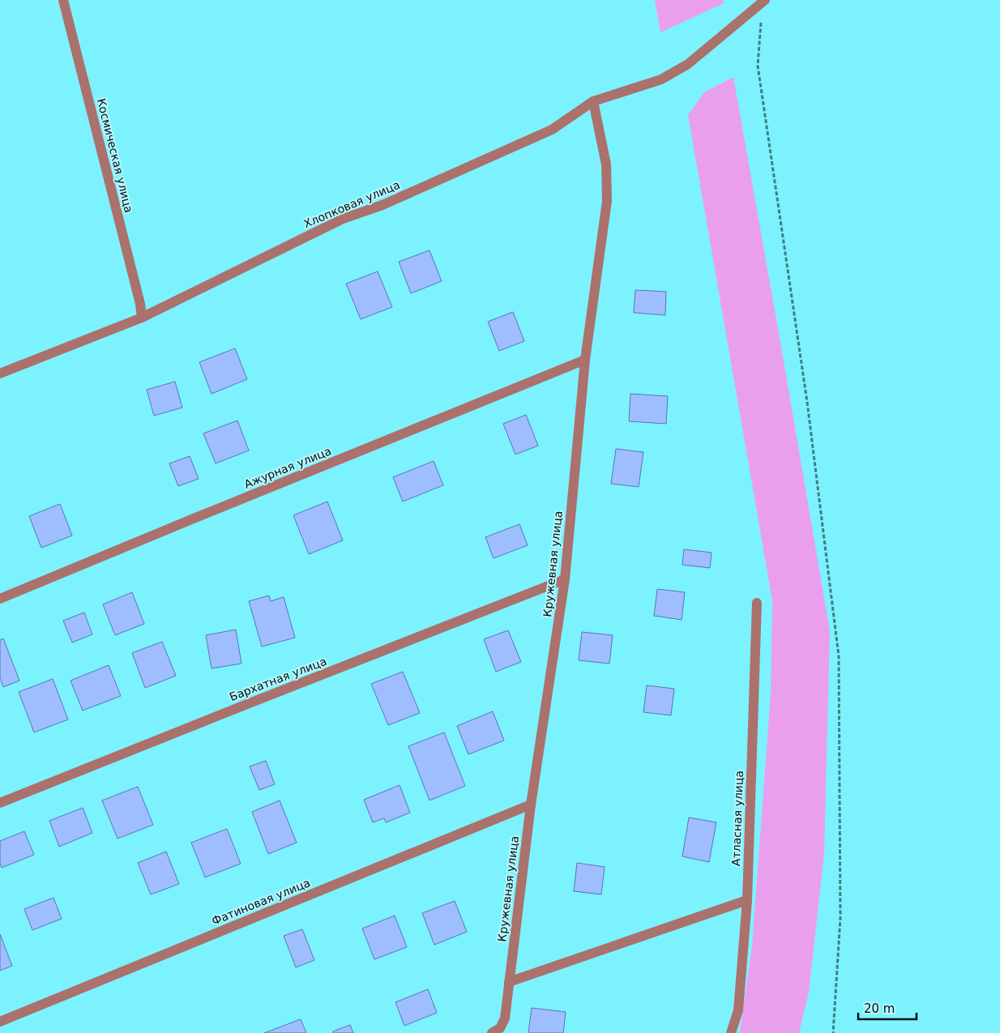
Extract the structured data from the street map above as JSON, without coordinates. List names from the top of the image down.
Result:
{
  "streets": {
    "street": [
      "Космическая улица",
      "Хлопковая улица",
      "Ажурная улица",
      "Кружевная улица",
      "Бархатная улица",
      "Атласная улица",
      "Фатиновая улица"
    ]
  },
  "crossings": [
    ["Космическая улица", "Хлопковая улица"],
    ["Хлопковая улица", "Кружевная улица"],
    ["Ажурная улица", "Кружевная улица"],
    ["Кружевная улица", "Бархатная улица"],
    ["Кружевная улица", "Фатиновая улица"]
  ],
  "scale_bar": "20 m"
}
